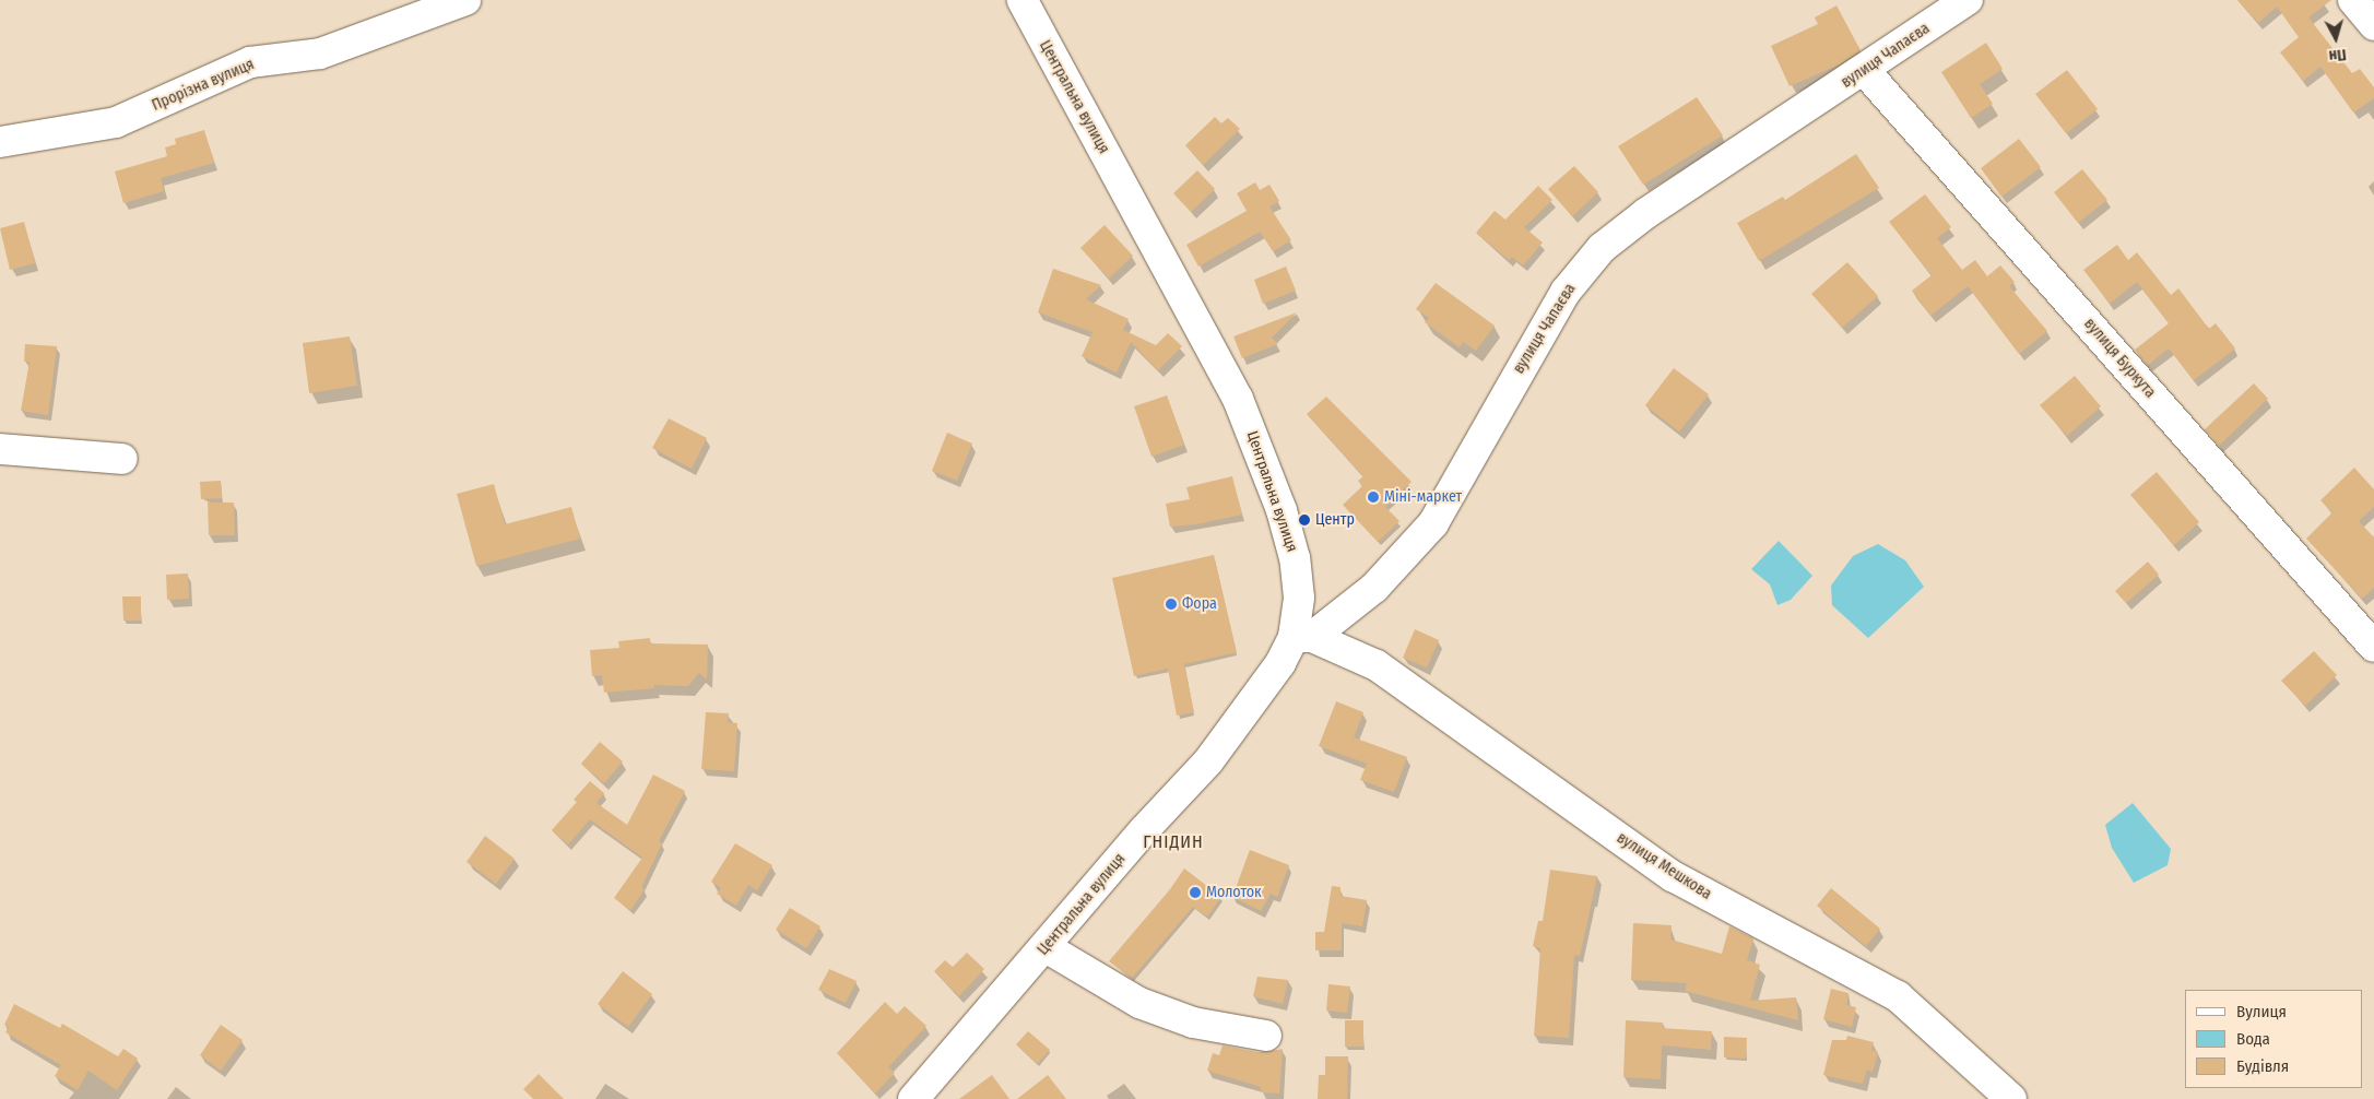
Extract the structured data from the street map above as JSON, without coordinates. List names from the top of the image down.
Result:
{
  "streets": {
    "street": [
      "вулиця Чапаєва",
      "Прорізна вулиця",
      "Центральна вулиця",
      "вулиця Буркута",
      "вулиця Мешкова"
    ]
  },
  "crossings": [
    ["вулиця Чапаєва", "Центральна вулиця"],
    ["вулиця Чапаєва", "вулиця Буркута"],
    ["вулиця Чапаєва", "вулиця Мешкова"],
    ["Центральна вулиця", "вулиця Мешкова"]
  ],
  "districts": ["ГНІДИН"],
  "places": [
    "Міні-маркет",
    "Центр",
    "Фора",
    "Молоток"
  ],
  "legend": ["Вулиця", "Вода", "Будівля"],
  "north": "bottom"
}
